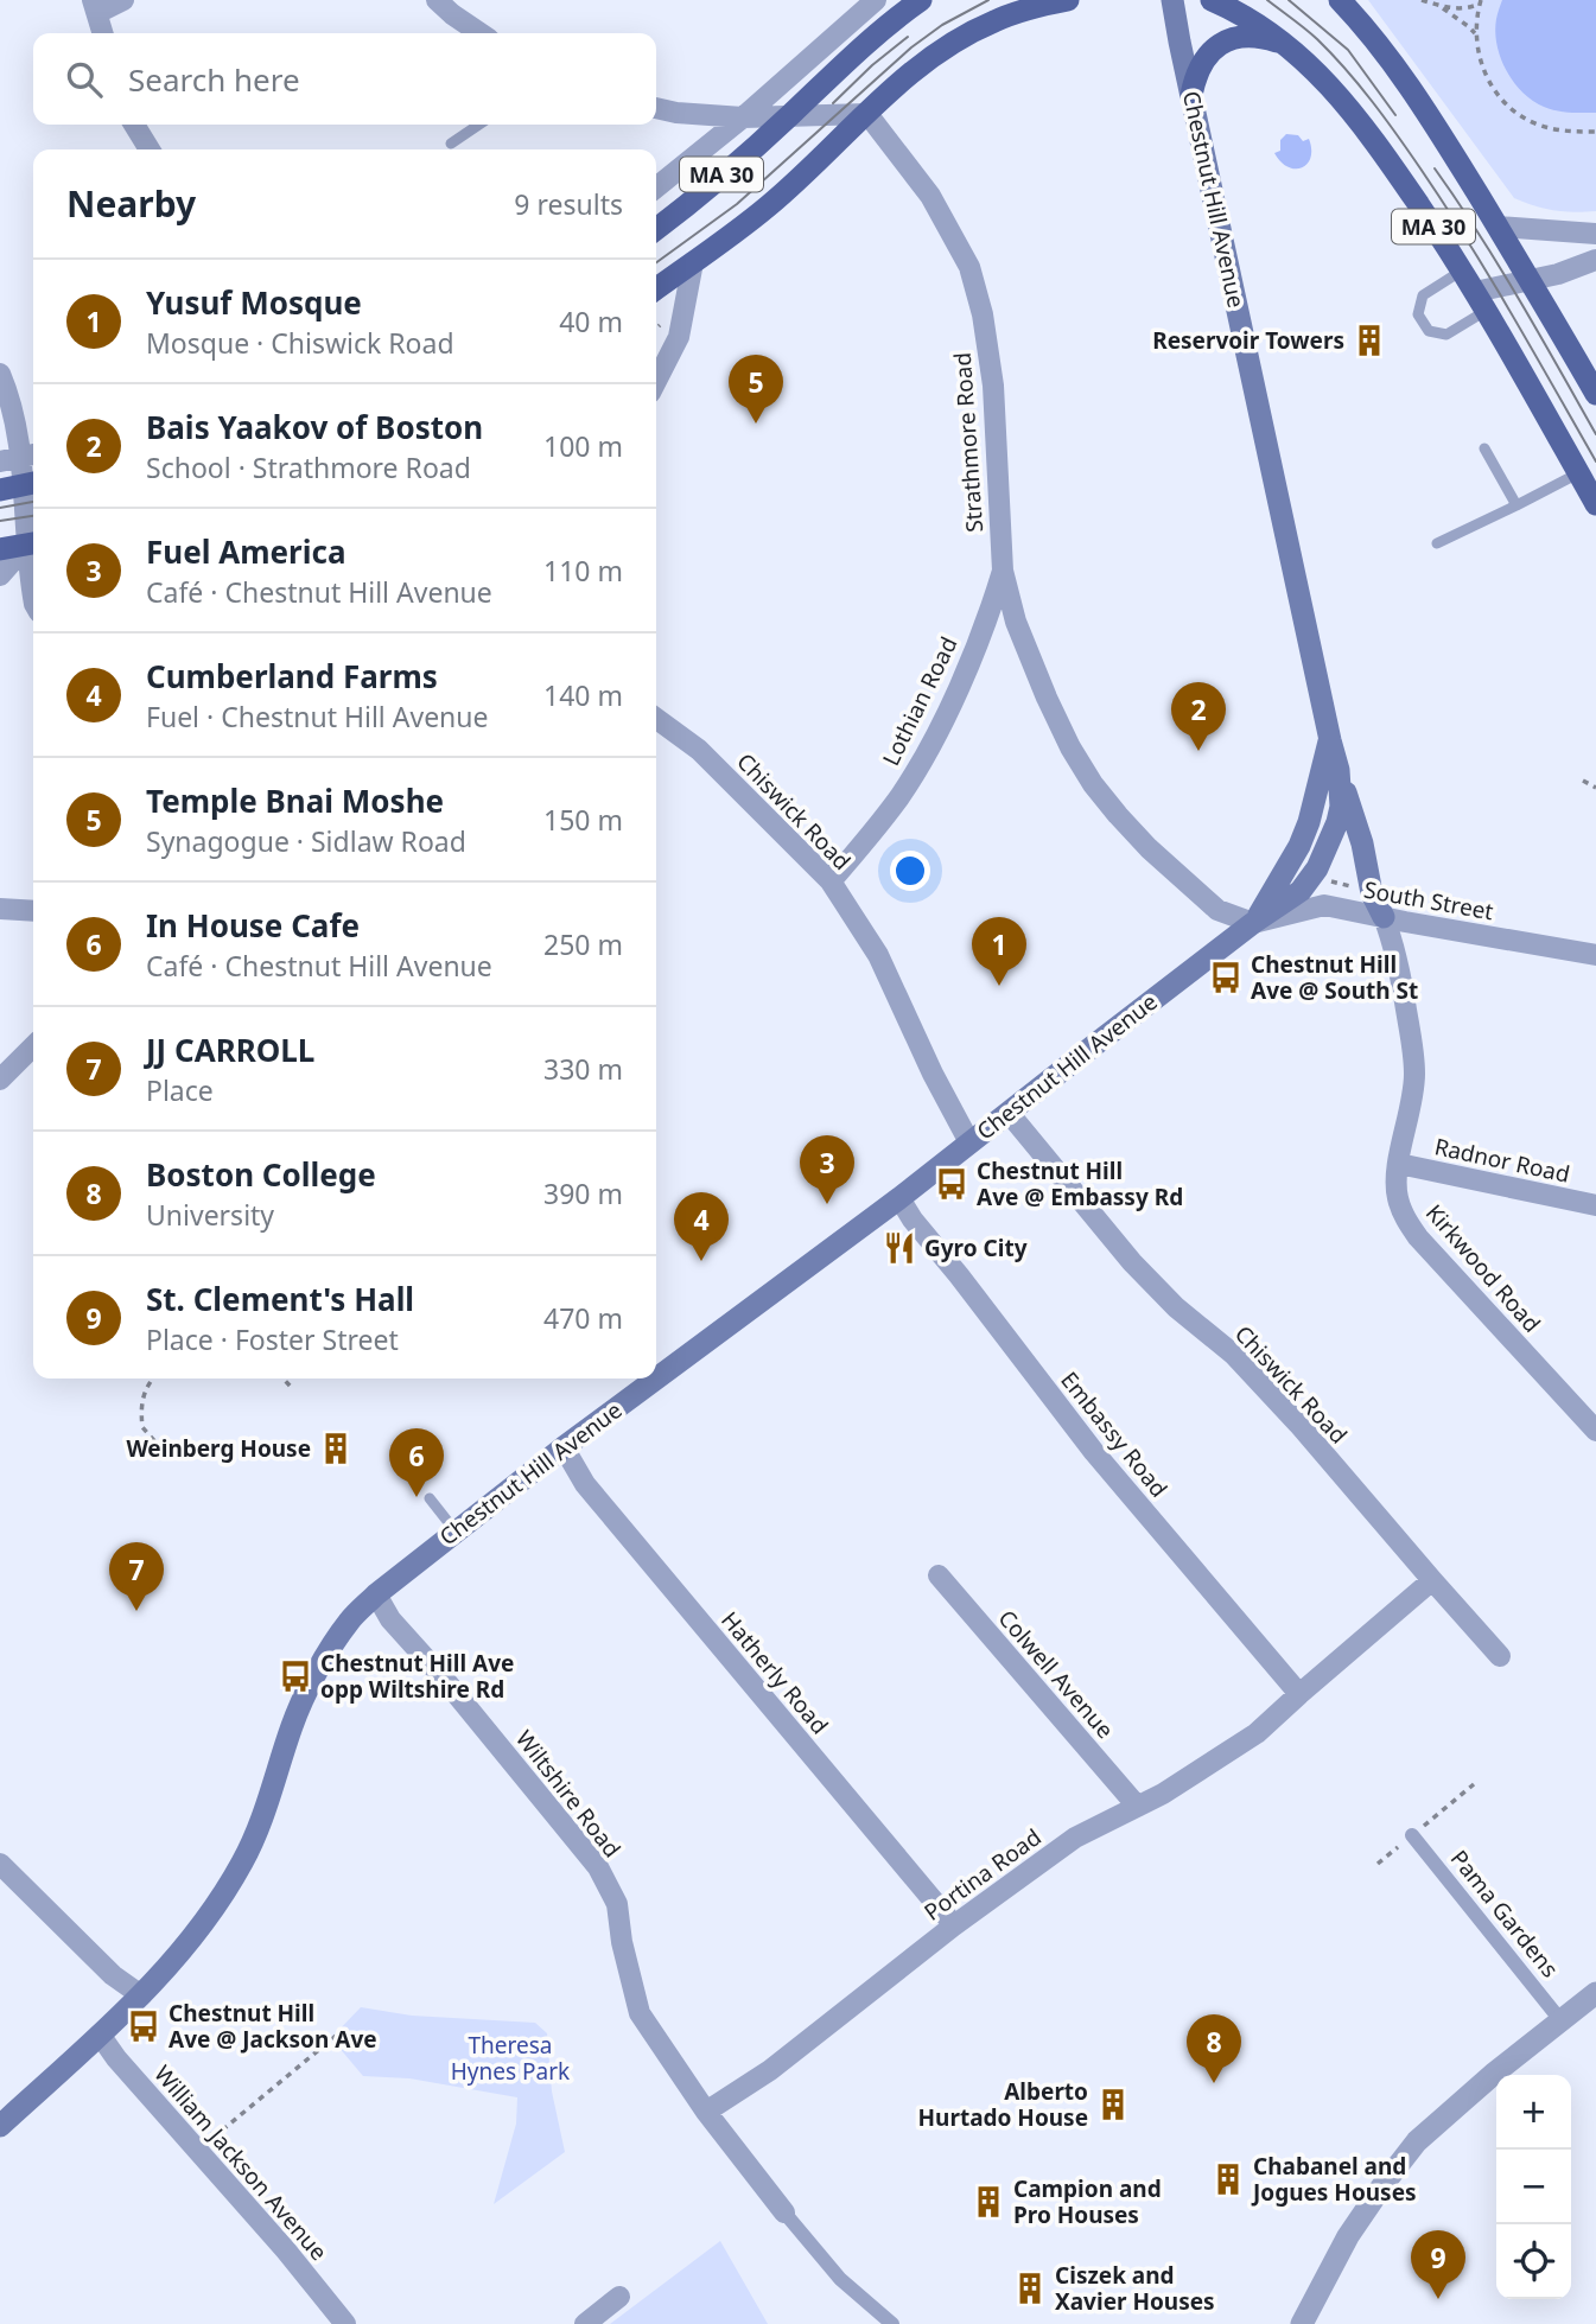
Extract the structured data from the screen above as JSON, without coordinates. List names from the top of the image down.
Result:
{
  "streets": {
    "main road": ["MA 30", "Chestnut Hill Avenue"],
    "street": [
      "Strathmore Road",
      "Lothian Road",
      "Chiswick Road",
      "South Street",
      "Radnor Road",
      "Kirkwood Road",
      "Embassy Road",
      "Hatherly Road",
      "Colwell Avenue",
      "Wiltshire Road",
      "Portina Road",
      "Pama Gardens",
      "William Jackson Avenue"
    ]
  },
  "crossings": [
    ["MA 30", "Strathmore Road"],
    ["Chestnut Hill Avenue", "Strathmore Road"],
    ["Chestnut Hill Avenue", "Chiswick Road"],
    ["Chestnut Hill Avenue", "South Street"],
    ["Chestnut Hill Avenue", "Embassy Road"],
    ["Chestnut Hill Avenue", "Hatherly Road"],
    ["Chestnut Hill Avenue", "Wiltshire Road"],
    ["Chestnut Hill Avenue", "William Jackson Avenue"],
    ["Strathmore Road", "Lothian Road"],
    ["Strathmore Road", "South Street"],
    ["Lothian Road", "Chiswick Road"],
    ["Chiswick Road", "Portina Road"],
    ["South Street", "Kirkwood Road"],
    ["Radnor Road", "Kirkwood Road"],
    ["Embassy Road", "Portina Road"],
    ["Hatherly Road", "Portina Road"],
    ["Colwell Avenue", "Portina Road"],
    ["Wiltshire Road", "Portina Road"]
  ],
  "parks": ["Theresa Hynes Park"],
  "places": {
    "building": [
      "Reservoir Towers",
      "Weinberg House",
      "Alberto Hurtado House",
      "Chabanel and Jogues Houses",
      "Campion and Pro Houses",
      "Ciszek and Xavier Houses"
    ],
    "bus stop": [
      "Chestnut Hill Ave @ South St",
      "Chestnut Hill Ave @ Embassy Rd",
      "Chestnut Hill Ave opp Wiltshire Rd",
      "Chestnut Hill Ave @ Jackson Ave"
    ],
    "restaurant": ["Gyro City"]
  },
  "page": {
    "search": "Search here",
    "heading": ["Nearby", "9 results"],
    "list": [
      {
        "mark": "1",
        "name": "Yusuf Mosque",
        "note": "Mosque · Chiswick Road",
        "value": "40 m"
      },
      {
        "mark": "2",
        "name": "Bais Yaakov of Boston",
        "note": "School · Strathmore Road",
        "value": "100 m"
      },
      {
        "mark": "3",
        "name": "Fuel America",
        "note": "Café · Chestnut Hill Avenue",
        "value": "110 m"
      },
      {
        "mark": "4",
        "name": "Cumberland Farms",
        "note": "Fuel · Chestnut Hill Avenue",
        "value": "140 m"
      },
      {
        "mark": "5",
        "name": "Temple Bnai Moshe",
        "note": "Synagogue · Sidlaw Road",
        "value": "150 m"
      },
      {
        "mark": "6",
        "name": "In House Cafe",
        "note": "Café · Chestnut Hill Avenue",
        "value": "250 m"
      },
      {
        "mark": "7",
        "name": "JJ CARROLL",
        "note": "Place",
        "value": "330 m"
      },
      {
        "mark": "8",
        "name": "Boston College",
        "note": "University",
        "value": "390 m"
      },
      {
        "mark": "9",
        "name": "St. Clement's Hall",
        "note": "Place · Foster Street",
        "value": "470 m"
      }
    ],
    "pins": [
      "5",
      "2",
      "1",
      "3",
      "4",
      "6",
      "7",
      "8",
      "9"
    ],
    "map_buttons": ["+", "−"]
  }
}
